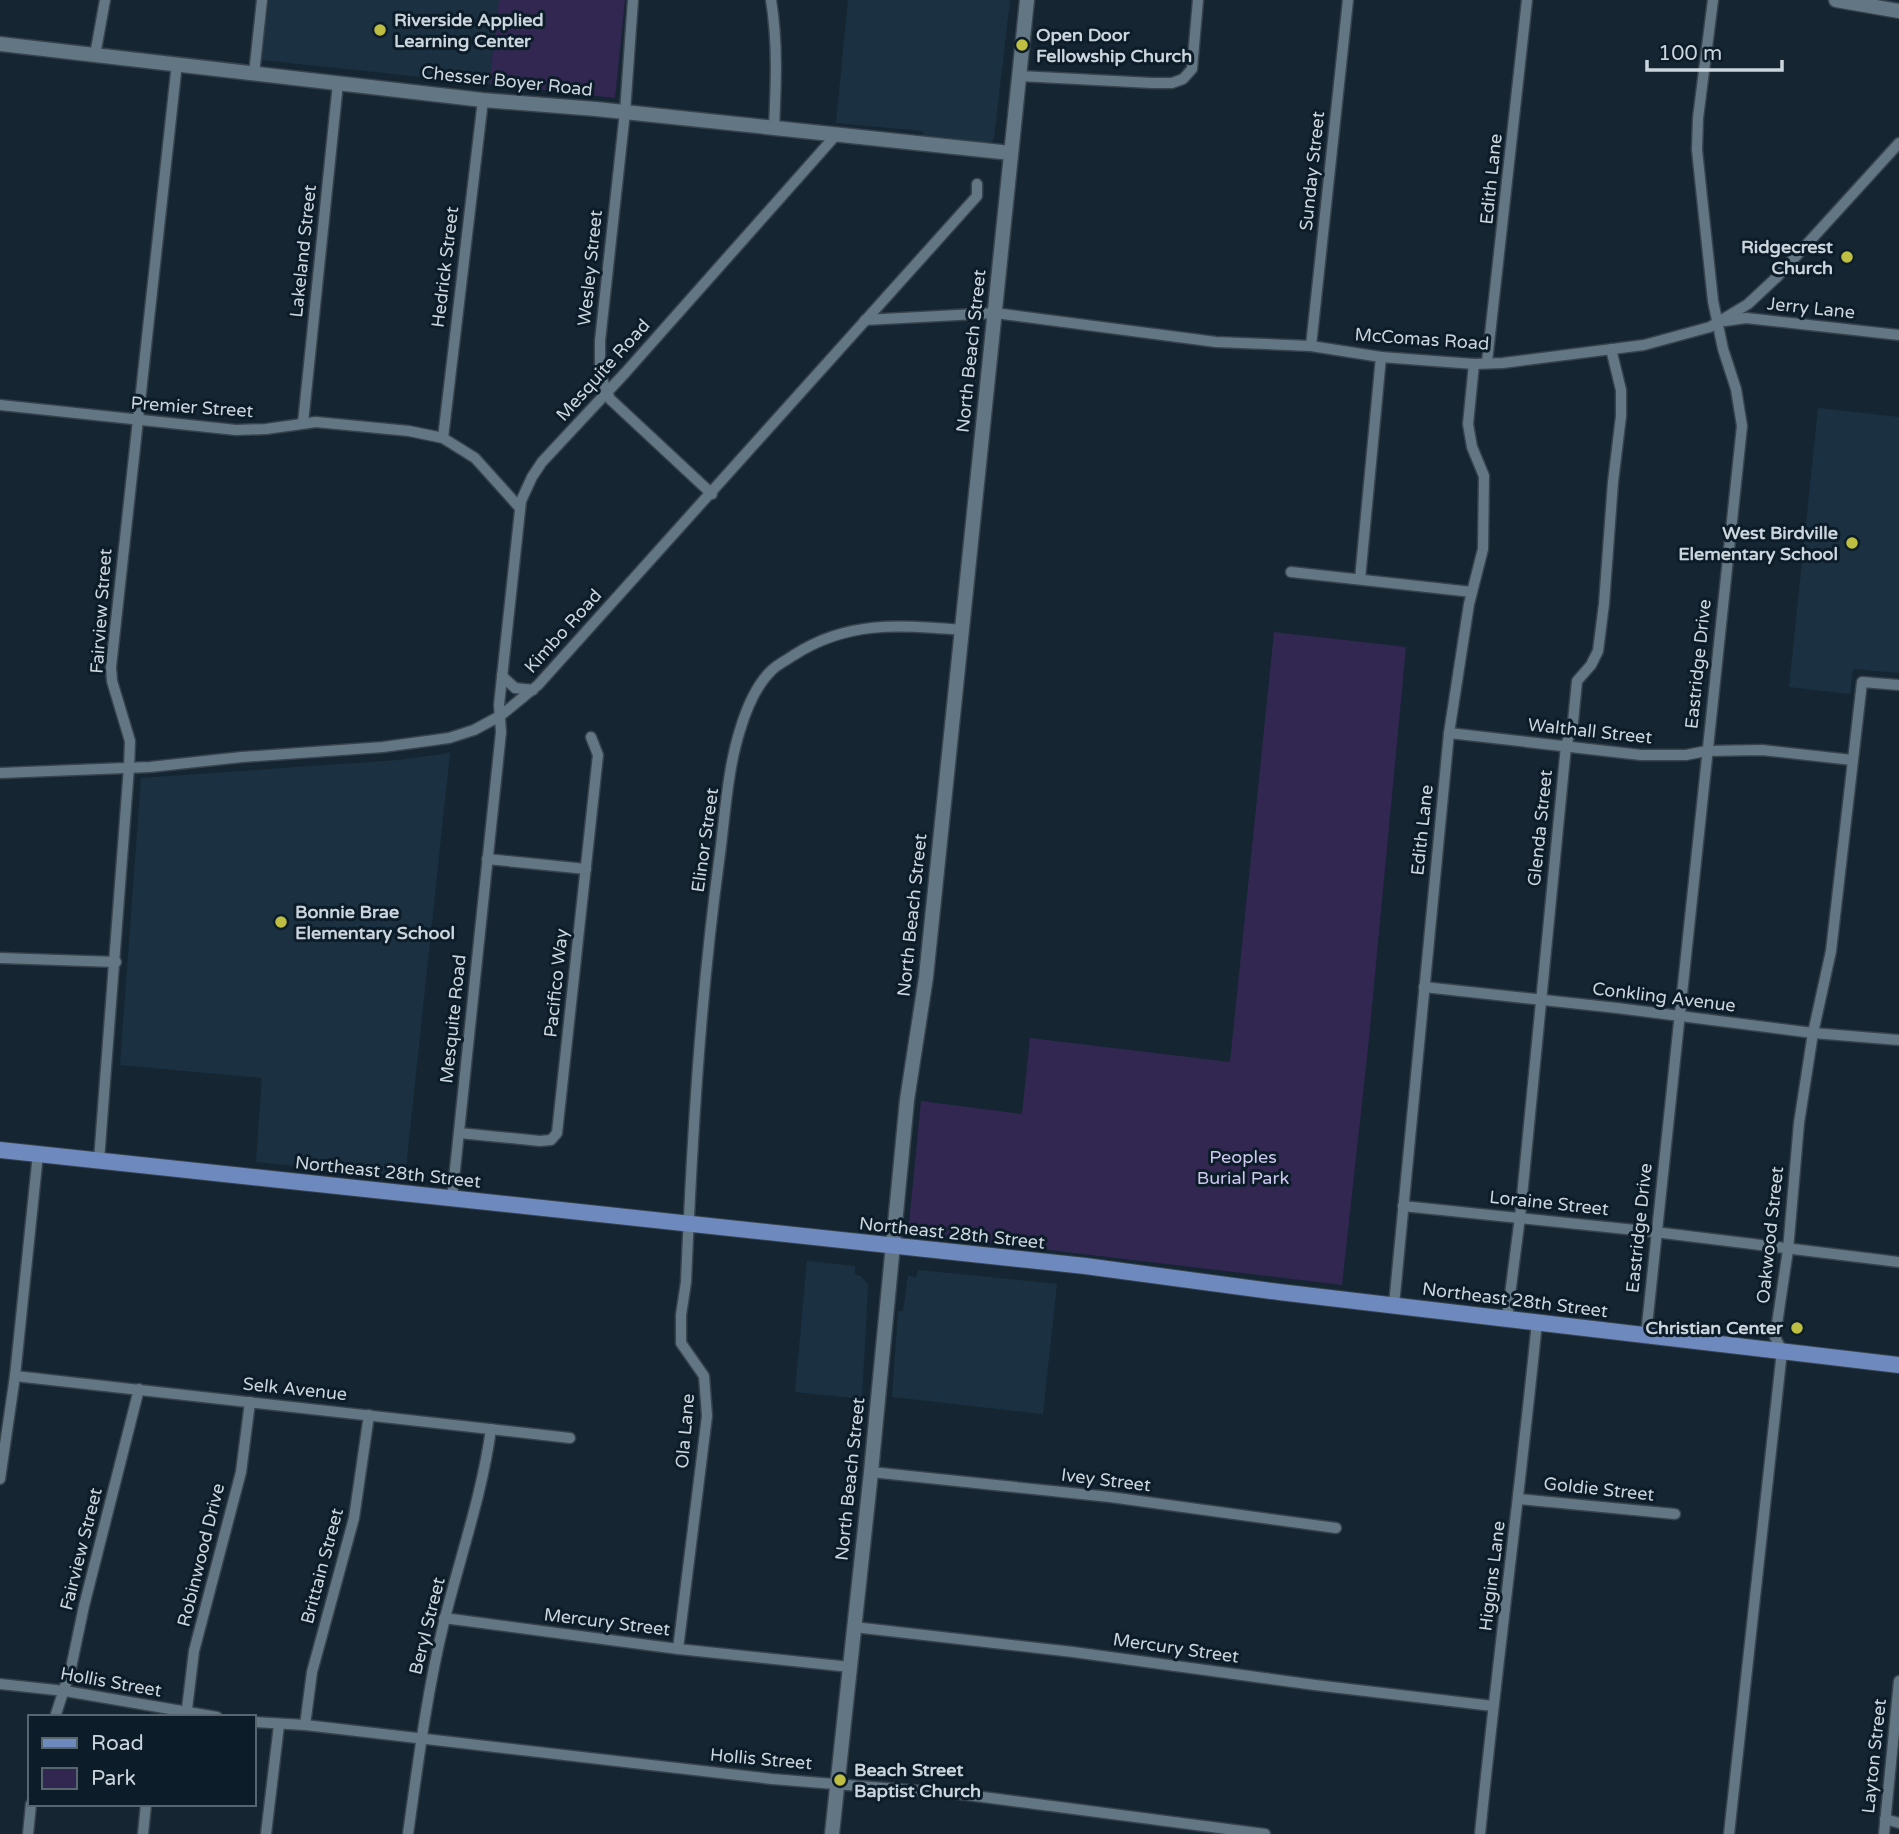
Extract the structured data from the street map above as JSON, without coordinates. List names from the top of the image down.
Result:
{
  "streets": {
    "main road": ["Chesser Boyer Road", "North Beach Street", "Northeast 28th Street"],
    "street": [
      "Sunday Street",
      "Edith Lane",
      "Lakeland Street",
      "Hedrick Street",
      "Wesley Street",
      "Jerry Lane",
      "McComas Road",
      "Mesquite Road",
      "Premier Street",
      "Fairview Street",
      "Kimbo Road",
      "Eastridge Drive",
      "Walthall Street",
      "Glenda Street",
      "Elinor Street",
      "Pacifico Way",
      "Conkling Avenue",
      "Loraine Street",
      "Oakwood Street",
      "Selk Avenue",
      "Ola Lane",
      "Ivey Street",
      "Goldie Street",
      "Robinwood Drive",
      "Brittain Street",
      "Higgins Lane",
      "Mercury Street",
      "Beryl Street",
      "Hollis Street",
      "Layton Street"
    ]
  },
  "crossings": [
    ["Chesser Boyer Road", "Lakeland Street"],
    ["Chesser Boyer Road", "Hedrick Street"],
    ["Chesser Boyer Road", "Wesley Street"],
    ["Chesser Boyer Road", "North Beach Street"],
    ["Chesser Boyer Road", "Mesquite Road"],
    ["Chesser Boyer Road", "Fairview Street"],
    ["Sunday Street", "McComas Road"],
    ["Edith Lane", "McComas Road"],
    ["Edith Lane", "Walthall Street"],
    ["Edith Lane", "Conkling Avenue"],
    ["Edith Lane", "Northeast 28th Street"],
    ["Edith Lane", "Loraine Street"],
    ["Lakeland Street", "Premier Street"],
    ["Hedrick Street", "Premier Street"],
    ["Wesley Street", "Mesquite Road"],
    ["Jerry Lane", "McComas Road"],
    ["Jerry Lane", "Eastridge Drive"],
    ["McComas Road", "North Beach Street"],
    ["McComas Road", "Kimbo Road"],
    ["McComas Road", "Eastridge Drive"],
    ["McComas Road", "Glenda Street"],
    ["North Beach Street", "Elinor Street"],
    ["North Beach Street", "Northeast 28th Street"],
    ["North Beach Street", "Ivey Street"],
    ["North Beach Street", "Mercury Street"],
    ["North Beach Street", "Hollis Street"],
    ["Mesquite Road", "Premier Street"],
    ["Mesquite Road", "Kimbo Road"],
    ["Mesquite Road", "Pacifico Way"],
    ["Mesquite Road", "Northeast 28th Street"],
    ["Premier Street", "Fairview Street"],
    ["Fairview Street", "Kimbo Road"],
    ["Fairview Street", "Northeast 28th Street"],
    ["Fairview Street", "Selk Avenue"],
    ["Fairview Street", "Hollis Street"],
    ["Eastridge Drive", "Walthall Street"],
    ["Eastridge Drive", "Conkling Avenue"],
    ["Eastridge Drive", "Northeast 28th Street"],
    ["Eastridge Drive", "Loraine Street"],
    ["Walthall Street", "Glenda Street"],
    ["Walthall Street", "Oakwood Street"],
    ["Glenda Street", "Conkling Avenue"],
    ["Glenda Street", "Northeast 28th Street"],
    ["Glenda Street", "Loraine Street"],
    ["Elinor Street", "Northeast 28th Street"],
    ["Elinor Street", "Ola Lane"],
    ["Conkling Avenue", "Oakwood Street"],
    ["Northeast 28th Street", "Oakwood Street"],
    ["Northeast 28th Street", "Ola Lane"],
    ["Northeast 28th Street", "Higgins Lane"],
    ["Loraine Street", "Oakwood Street"],
    ["Selk Avenue", "Robinwood Drive"],
    ["Selk Avenue", "Brittain Street"],
    ["Selk Avenue", "Beryl Street"],
    ["Ola Lane", "Mercury Street"],
    ["Goldie Street", "Higgins Lane"],
    ["Robinwood Drive", "Hollis Street"],
    ["Brittain Street", "Hollis Street"],
    ["Higgins Lane", "Mercury Street"],
    ["Mercury Street", "Beryl Street"],
    ["Beryl Street", "Hollis Street"]
  ],
  "parks": ["Peoples Burial Park"],
  "places": [
    "Riverside Applied Learning Center",
    "Open Door Fellowship Church",
    "Ridgecrest Church",
    "West Birdville Elementary School",
    "Bonnie Brae Elementary School",
    "Christian Center",
    "Beach Street Baptist Church"
  ],
  "legend": ["Road", "Park"],
  "scale_bar": "100 m"
}
